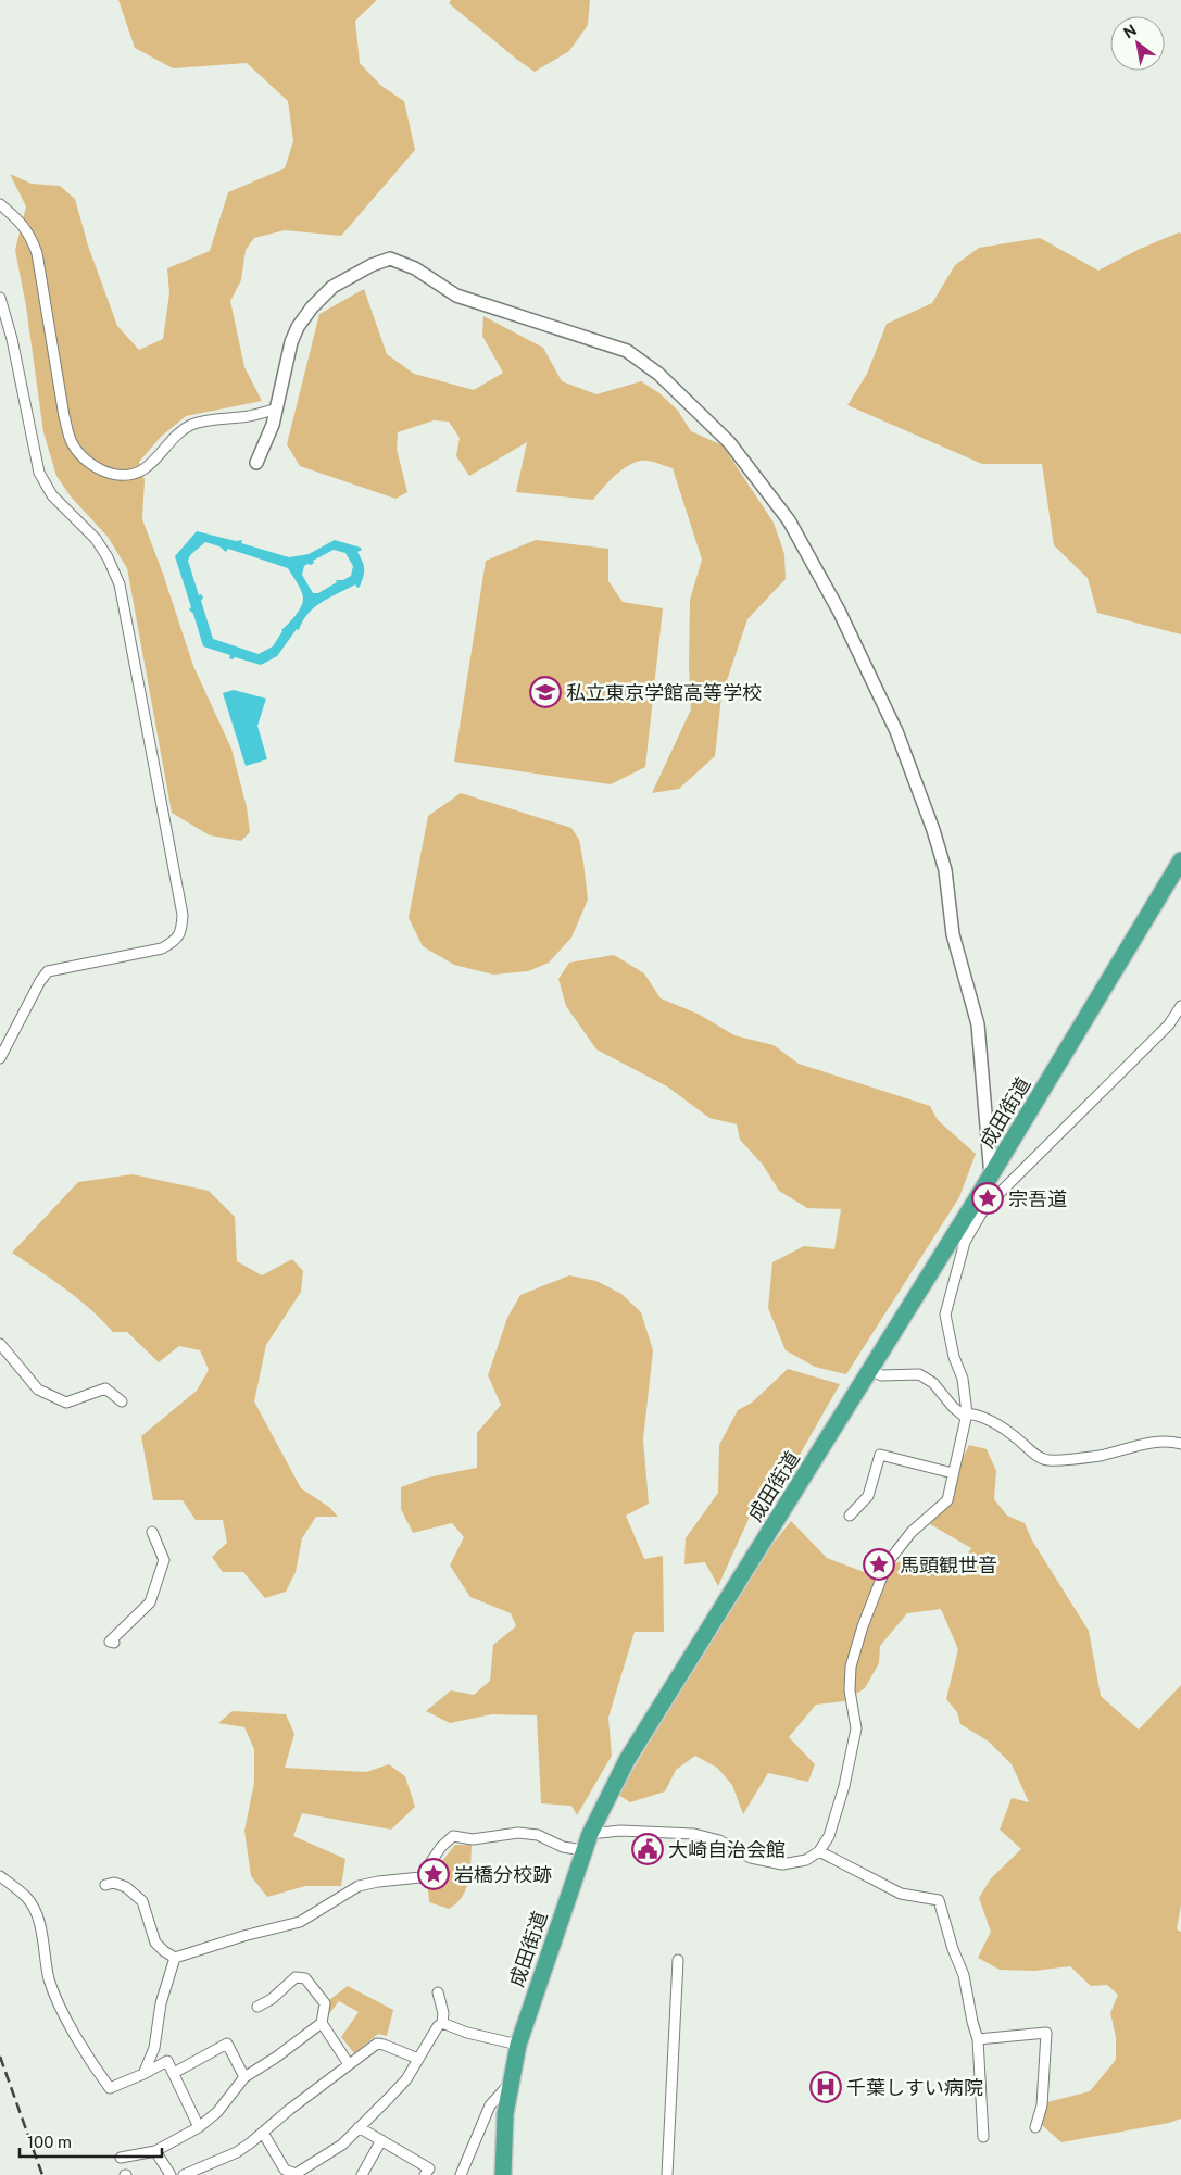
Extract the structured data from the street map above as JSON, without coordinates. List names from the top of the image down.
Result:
{
  "streets": {
    "highway": ["成田街道"]
  },
  "places": {
    "school or university": ["私立東京学館高等学校"],
    "place": ["宗吾道", "馬頭観世音", "岩橋分校跡"],
    "public building": ["大崎自治会館"],
    "hospital": ["千葉しすい病院"]
  },
  "scale_bar": "100 m",
  "north": "top left"
}
